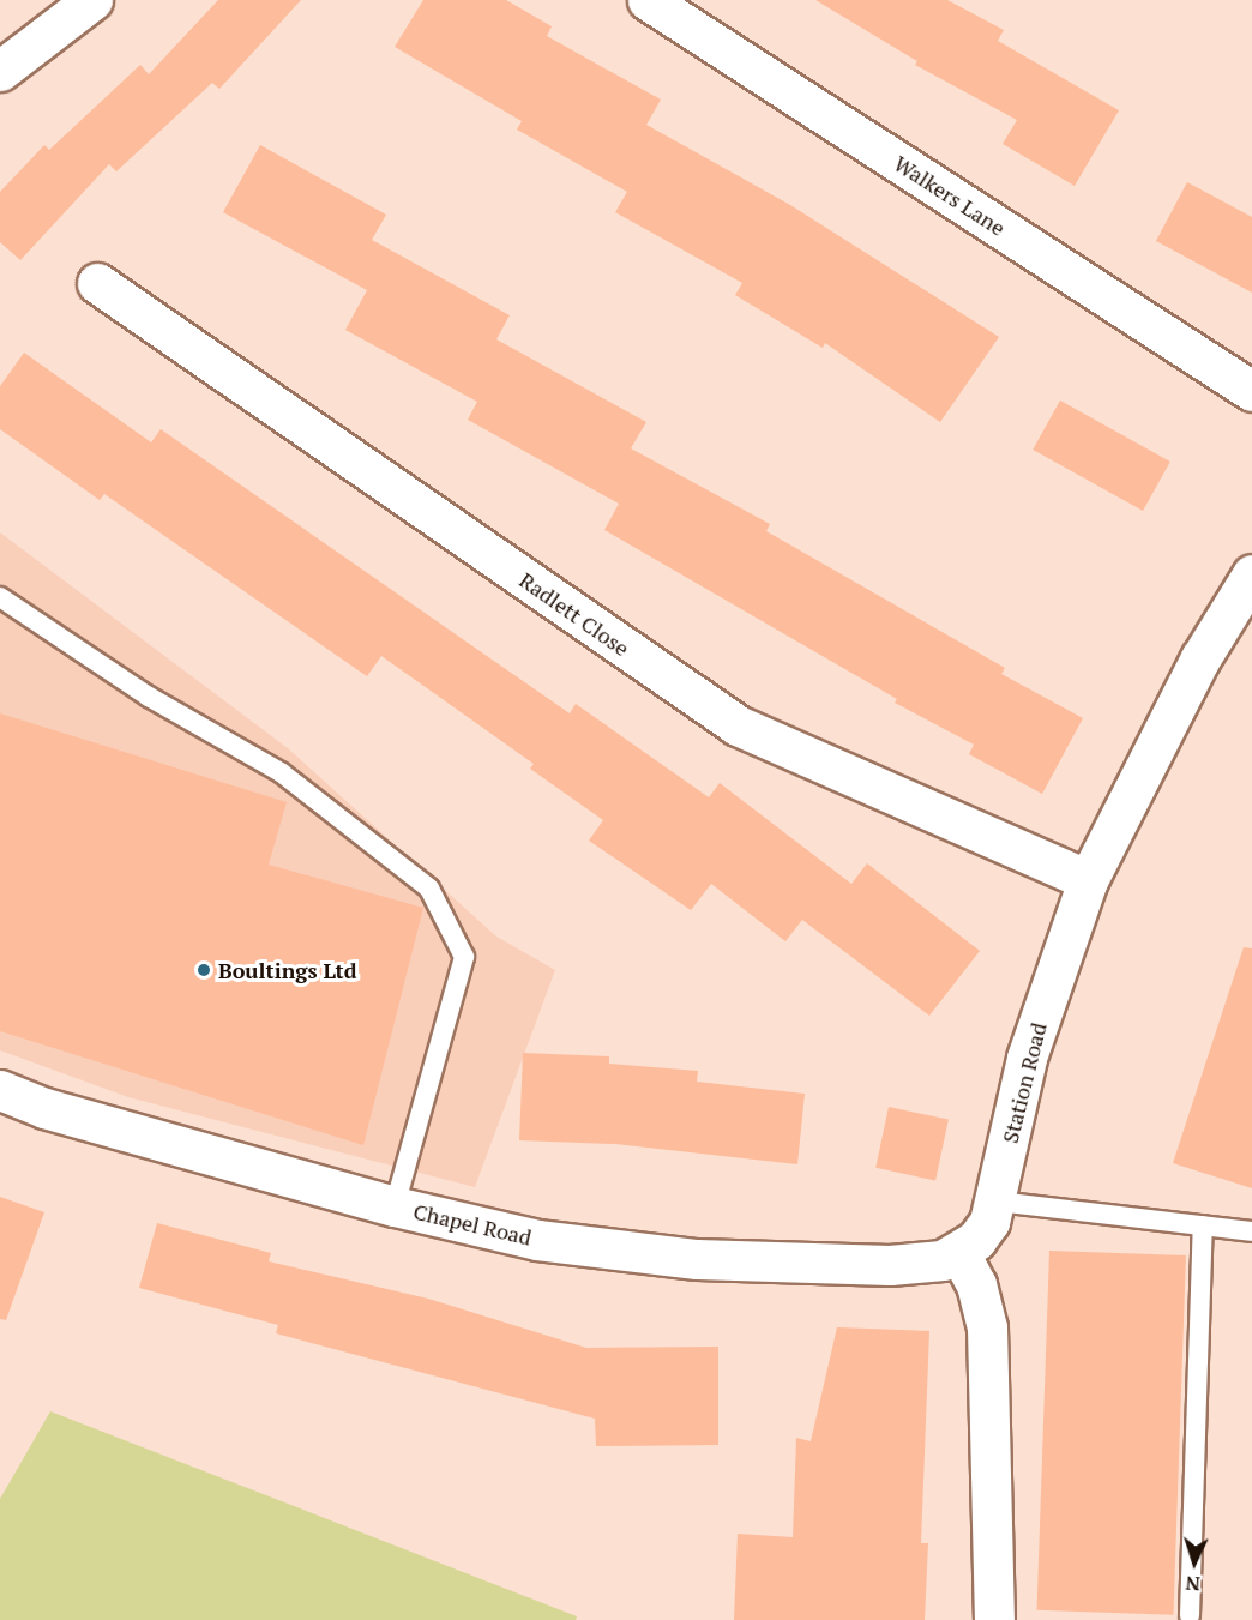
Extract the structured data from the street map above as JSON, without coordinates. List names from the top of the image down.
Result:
{
  "streets": {
    "street": [
      "Walkers Lane",
      "Radlett Close",
      "Station Road",
      "Chapel Road"
    ]
  },
  "crossings": [
    ["Radlett Close", "Station Road"],
    ["Station Road", "Chapel Road"]
  ],
  "places": ["Boultings Ltd"],
  "north": "bottom"
}
